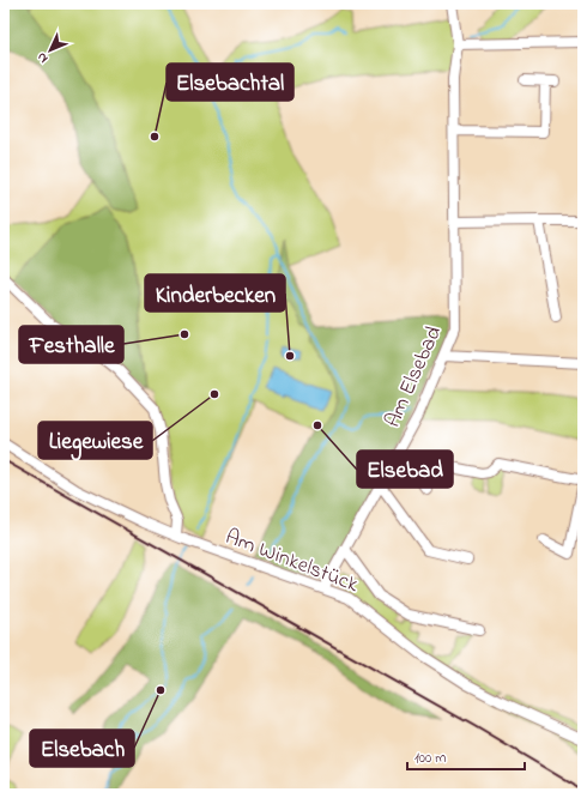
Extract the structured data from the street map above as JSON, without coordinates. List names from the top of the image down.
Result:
{
  "streets": {
    "street": ["Am Elsebad", "Am Winkelstück"]
  },
  "crossings": [
    ["Am Elsebad", "Am Winkelstück"]
  ],
  "places": [
    "Elsebachtal",
    "Festhalle",
    "Kinderbecken",
    "Liegewiese",
    "Elsebad",
    "Elsebach"
  ],
  "scale_bar": "100 m",
  "north": "bottom left"
}
